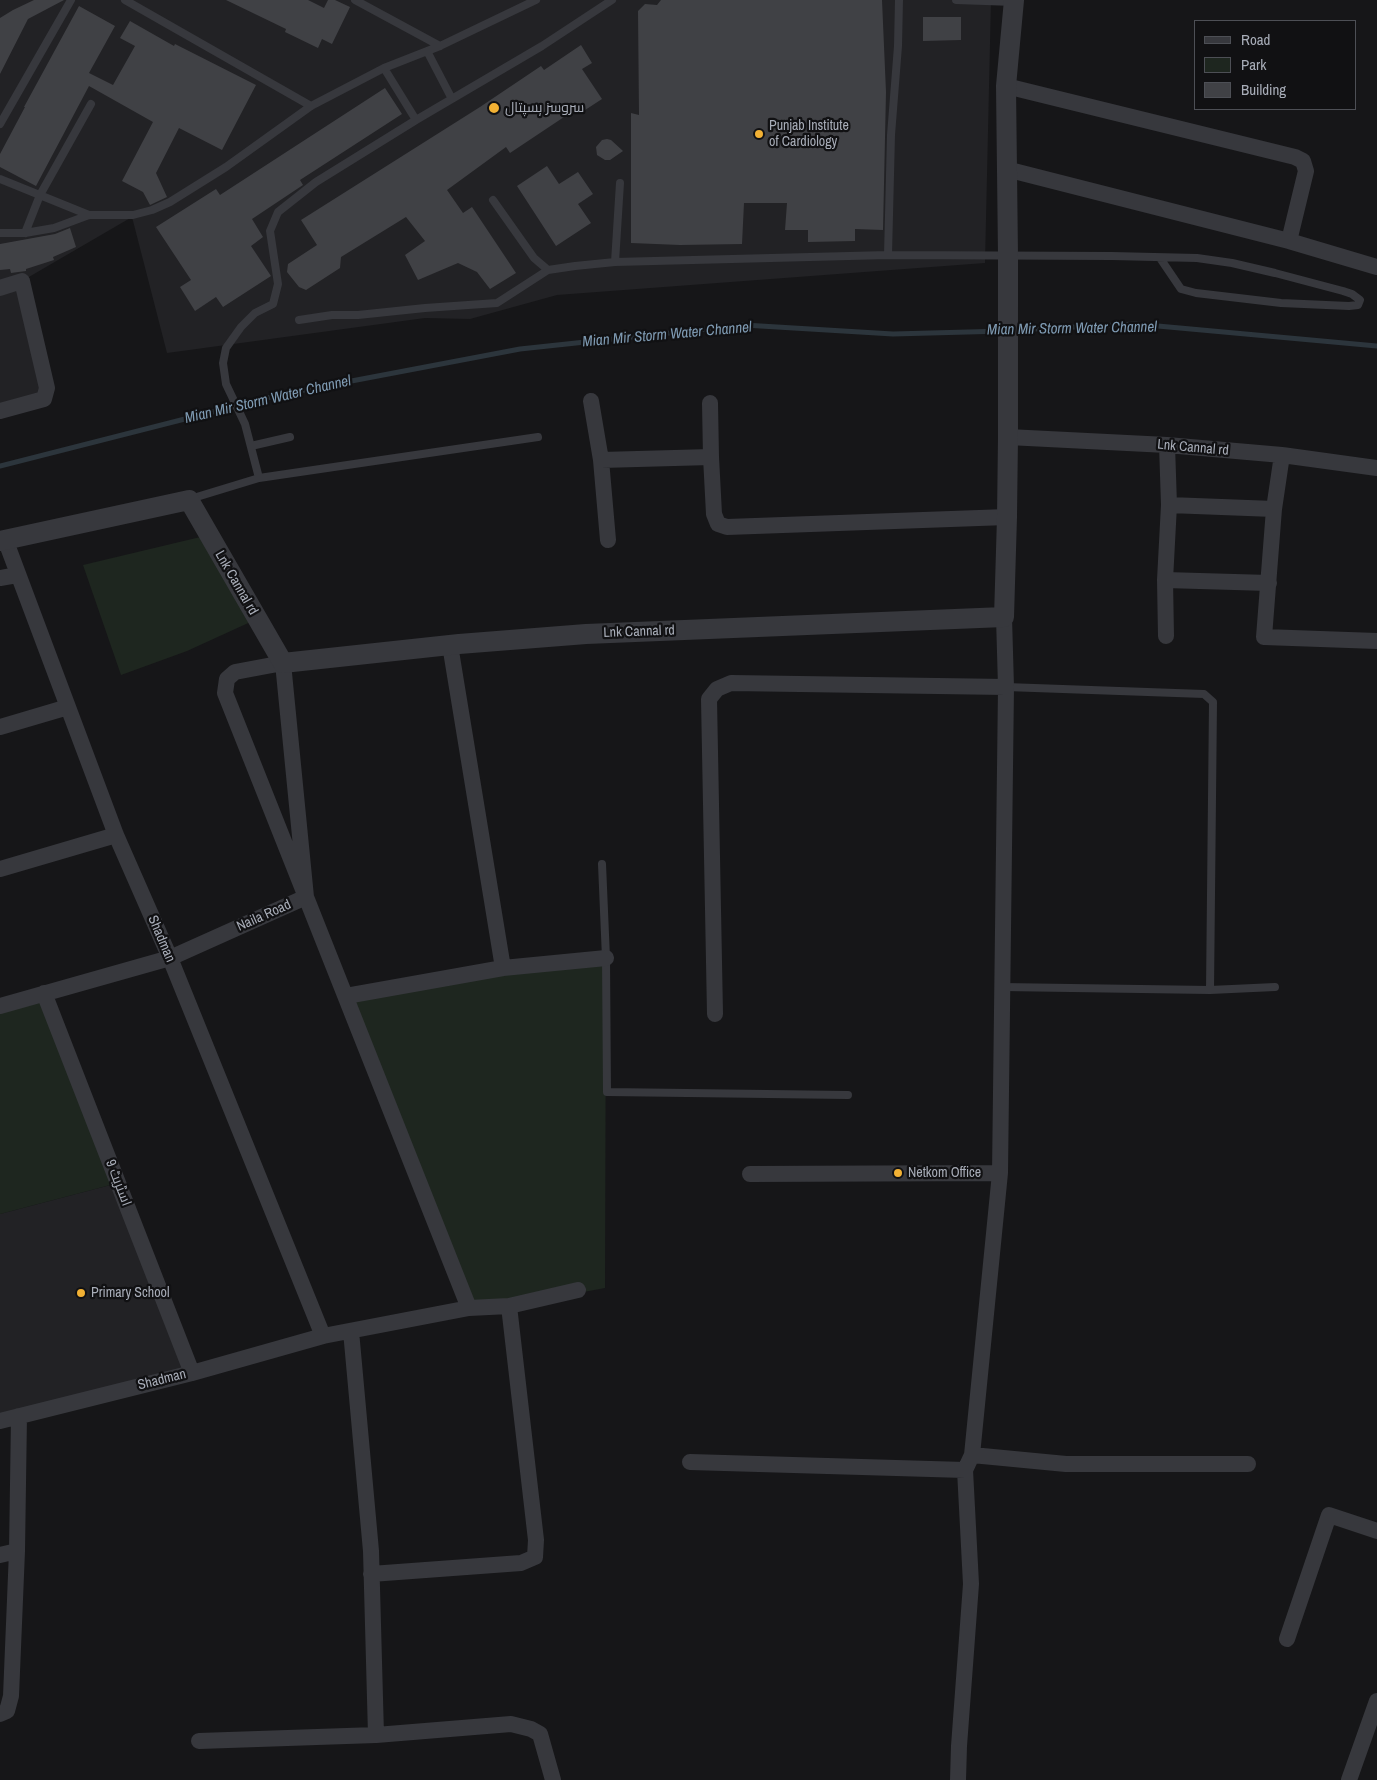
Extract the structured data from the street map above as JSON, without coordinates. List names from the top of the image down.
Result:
{
  "streets": {
    "street": [
      "Lnk Cannal rd",
      "Naila Road",
      "Shadman",
      "اسٹریٹ 9"
    ]
  },
  "crossings": [
    ["Lnk Cannal rd", "Naila Road"],
    ["Naila Road", "Shadman"],
    ["Naila Road", "اسٹریٹ 9"],
    ["Shadman", "اسٹریٹ 9"]
  ],
  "water": ["Mian Mir Storm Water Channel"],
  "places": [
    "سروسز ہسپتال",
    "Punjab Institute of Cardiology",
    "Netkom Office",
    "Primary School"
  ],
  "legend": ["Road", "Park", "Building"]
}
